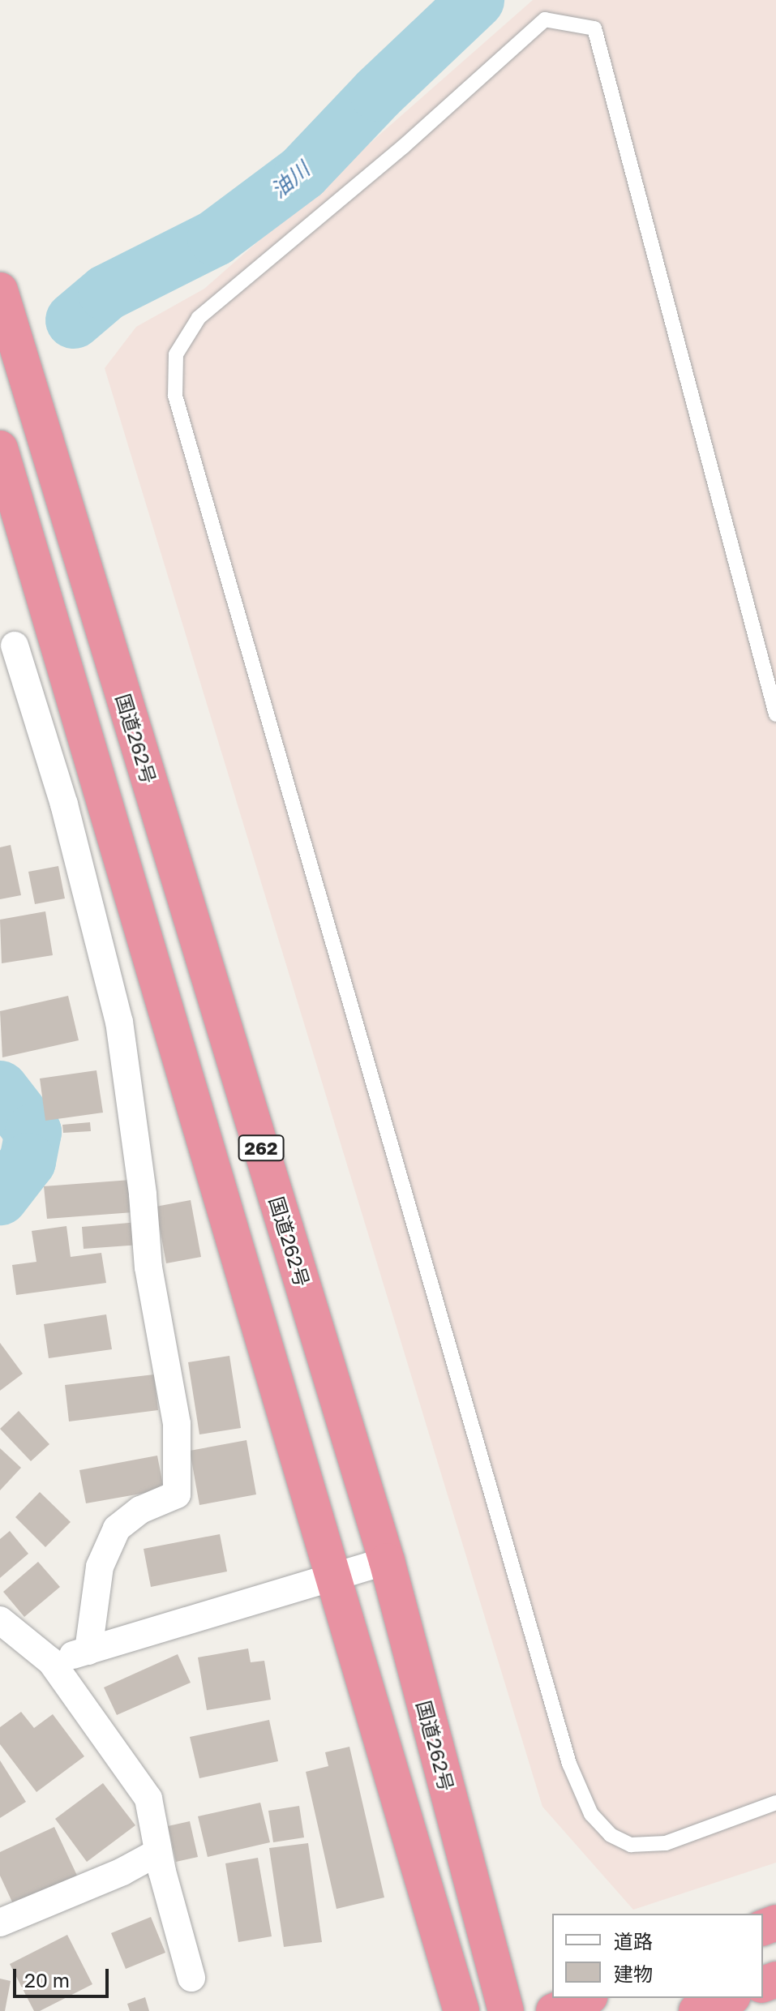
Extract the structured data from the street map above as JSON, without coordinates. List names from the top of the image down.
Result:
{
  "streets": {
    "highway": ["国道262号", "262"]
  },
  "water": ["油川"],
  "legend": ["道路", "建物"],
  "scale_bar": "20 m"
}
